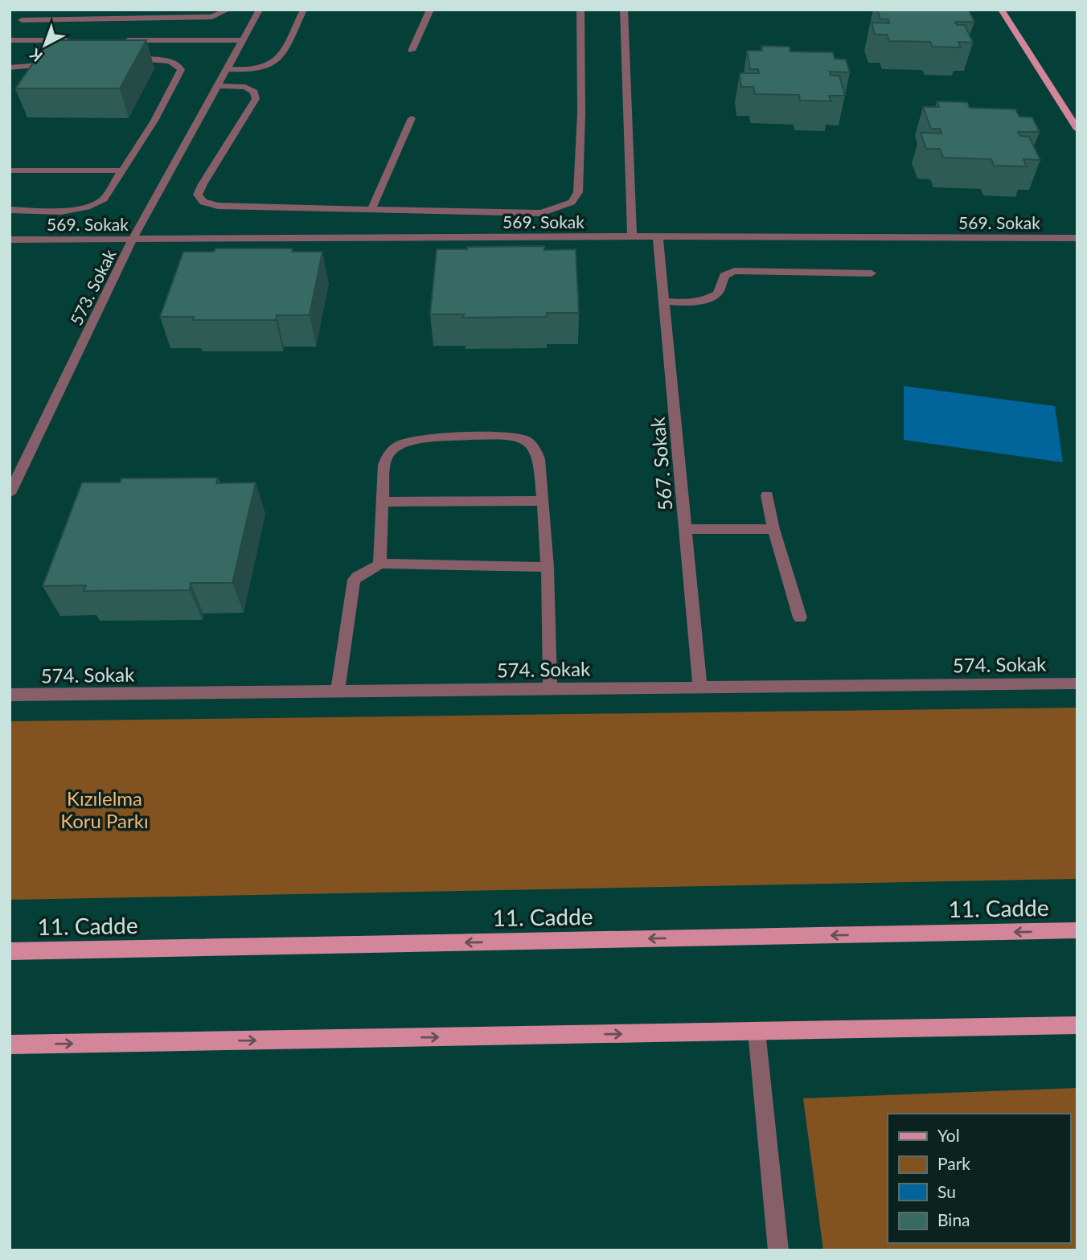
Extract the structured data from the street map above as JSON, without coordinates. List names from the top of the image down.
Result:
{
  "streets": {
    "main road": ["11. Cadde"],
    "street": [
      "569. Sokak",
      "573. Sokak",
      "567. Sokak",
      "574. Sokak"
    ]
  },
  "crossings": [
    ["569. Sokak", "573. Sokak"],
    ["569. Sokak", "567. Sokak"],
    ["567. Sokak", "574. Sokak"]
  ],
  "parks": ["Kızılelma Koru Parkı"],
  "legend": [
    "Yol",
    "Park",
    "Su",
    "Bina"
  ],
  "north": "bottom left"
}
